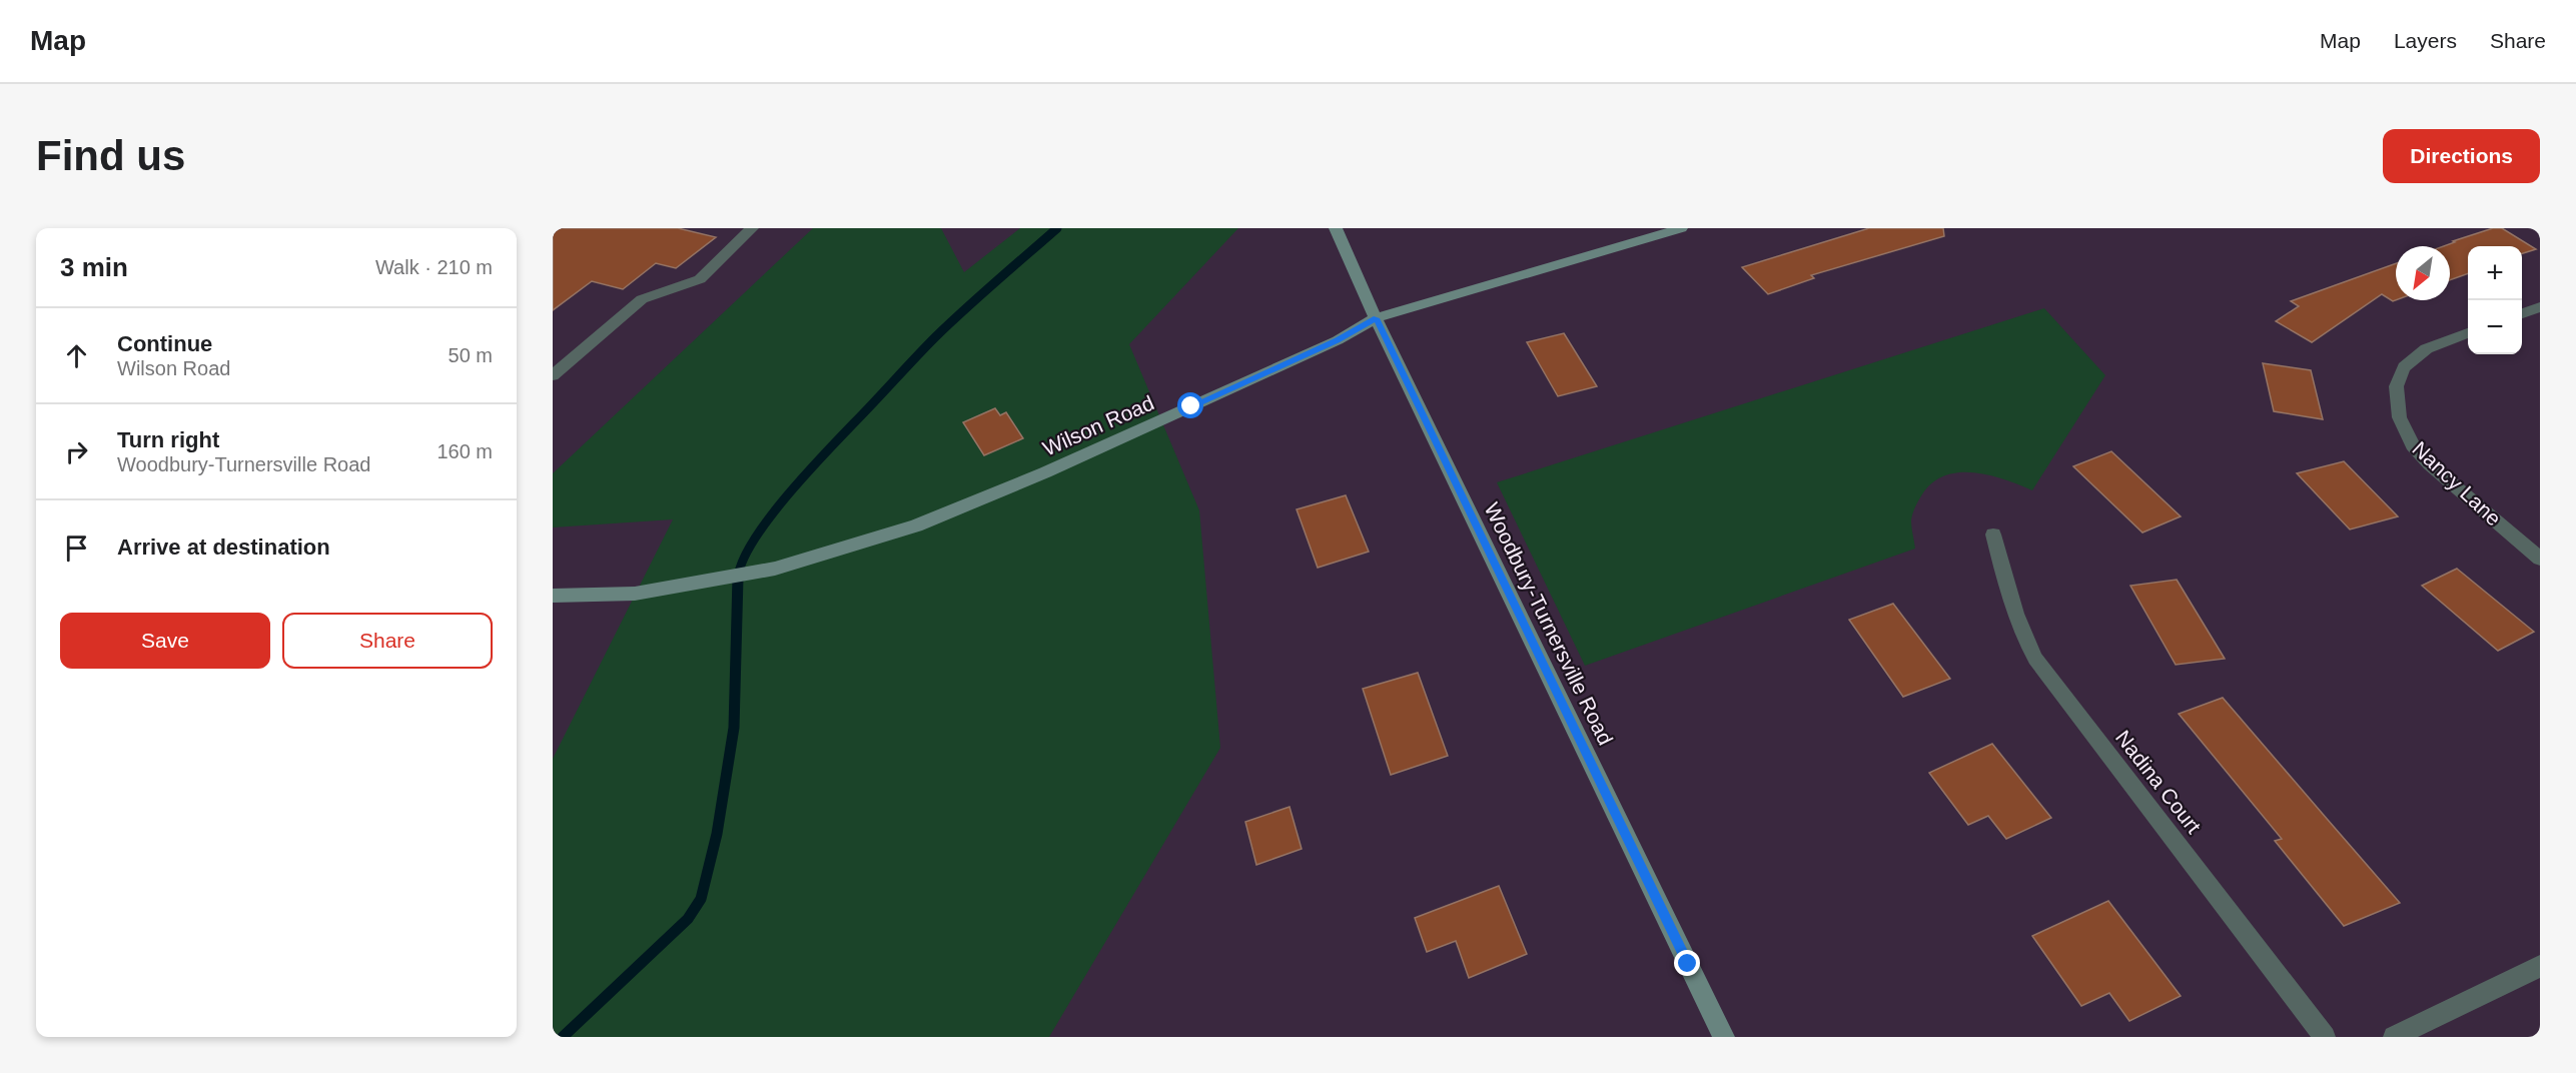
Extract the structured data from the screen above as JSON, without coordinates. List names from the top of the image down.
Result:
{
  "streets": {
    "street": [
      "Wilson Road",
      "Nancy Lane",
      "Woodbury-Turnersville Road",
      "Nadina Court"
    ]
  },
  "crossings": [
    ["Wilson Road", "Woodbury-Turnersville Road"]
  ],
  "north": "bottom left",
  "page": {
    "header": "Map",
    "nav": ["Map", "Layers", "Share"],
    "buttons": [
      "Directions",
      ["Save", "Share"]
    ],
    "title": "Find us",
    "heading": ["3 min", "Walk · 210 m"],
    "map_buttons": ["+", "−"],
    "list": [
      ["Continue", "Wilson Road", "50 m"],
      ["Turn right", "Woodbury-Turnersville Road", "160 m"],
      "Arrive at destination"
    ]
  }
}
